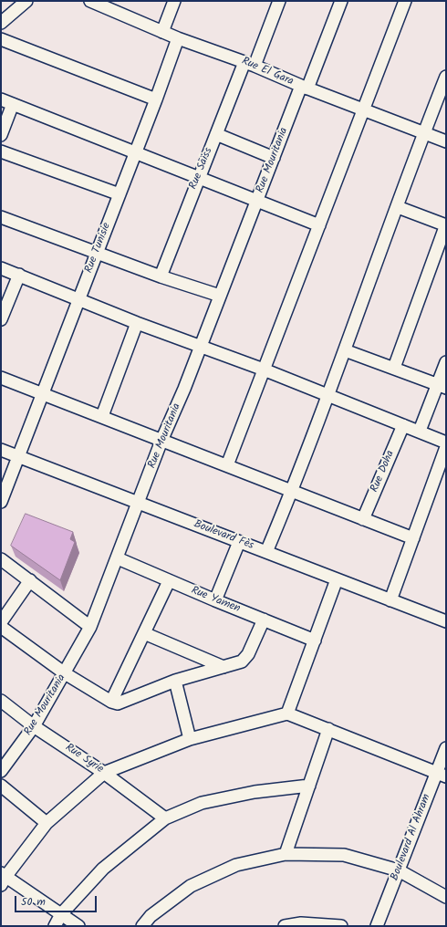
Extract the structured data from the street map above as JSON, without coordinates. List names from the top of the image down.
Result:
{
  "streets": {
    "street": [
      "Rue El Gara",
      "Rue Mouritania",
      "Rue Saïss",
      "Rue Tunisie",
      "Rue Doha",
      "Boulevard Fès",
      "Rue Yamen",
      "Rue Syrie",
      "Boulevard Al Ahram"
    ]
  },
  "crossings": [
    ["Rue El Gara", "Rue Mouritania"],
    ["Rue El Gara", "Rue Saïss"],
    ["Rue El Gara", "Rue Tunisie"],
    ["Rue Mouritania", "Boulevard Fès"],
    ["Rue Mouritania", "Rue Yamen"],
    ["Rue Mouritania", "Rue Syrie"],
    ["Rue Tunisie", "Boulevard Fès"]
  ],
  "scale_bar": "50 m"
}
